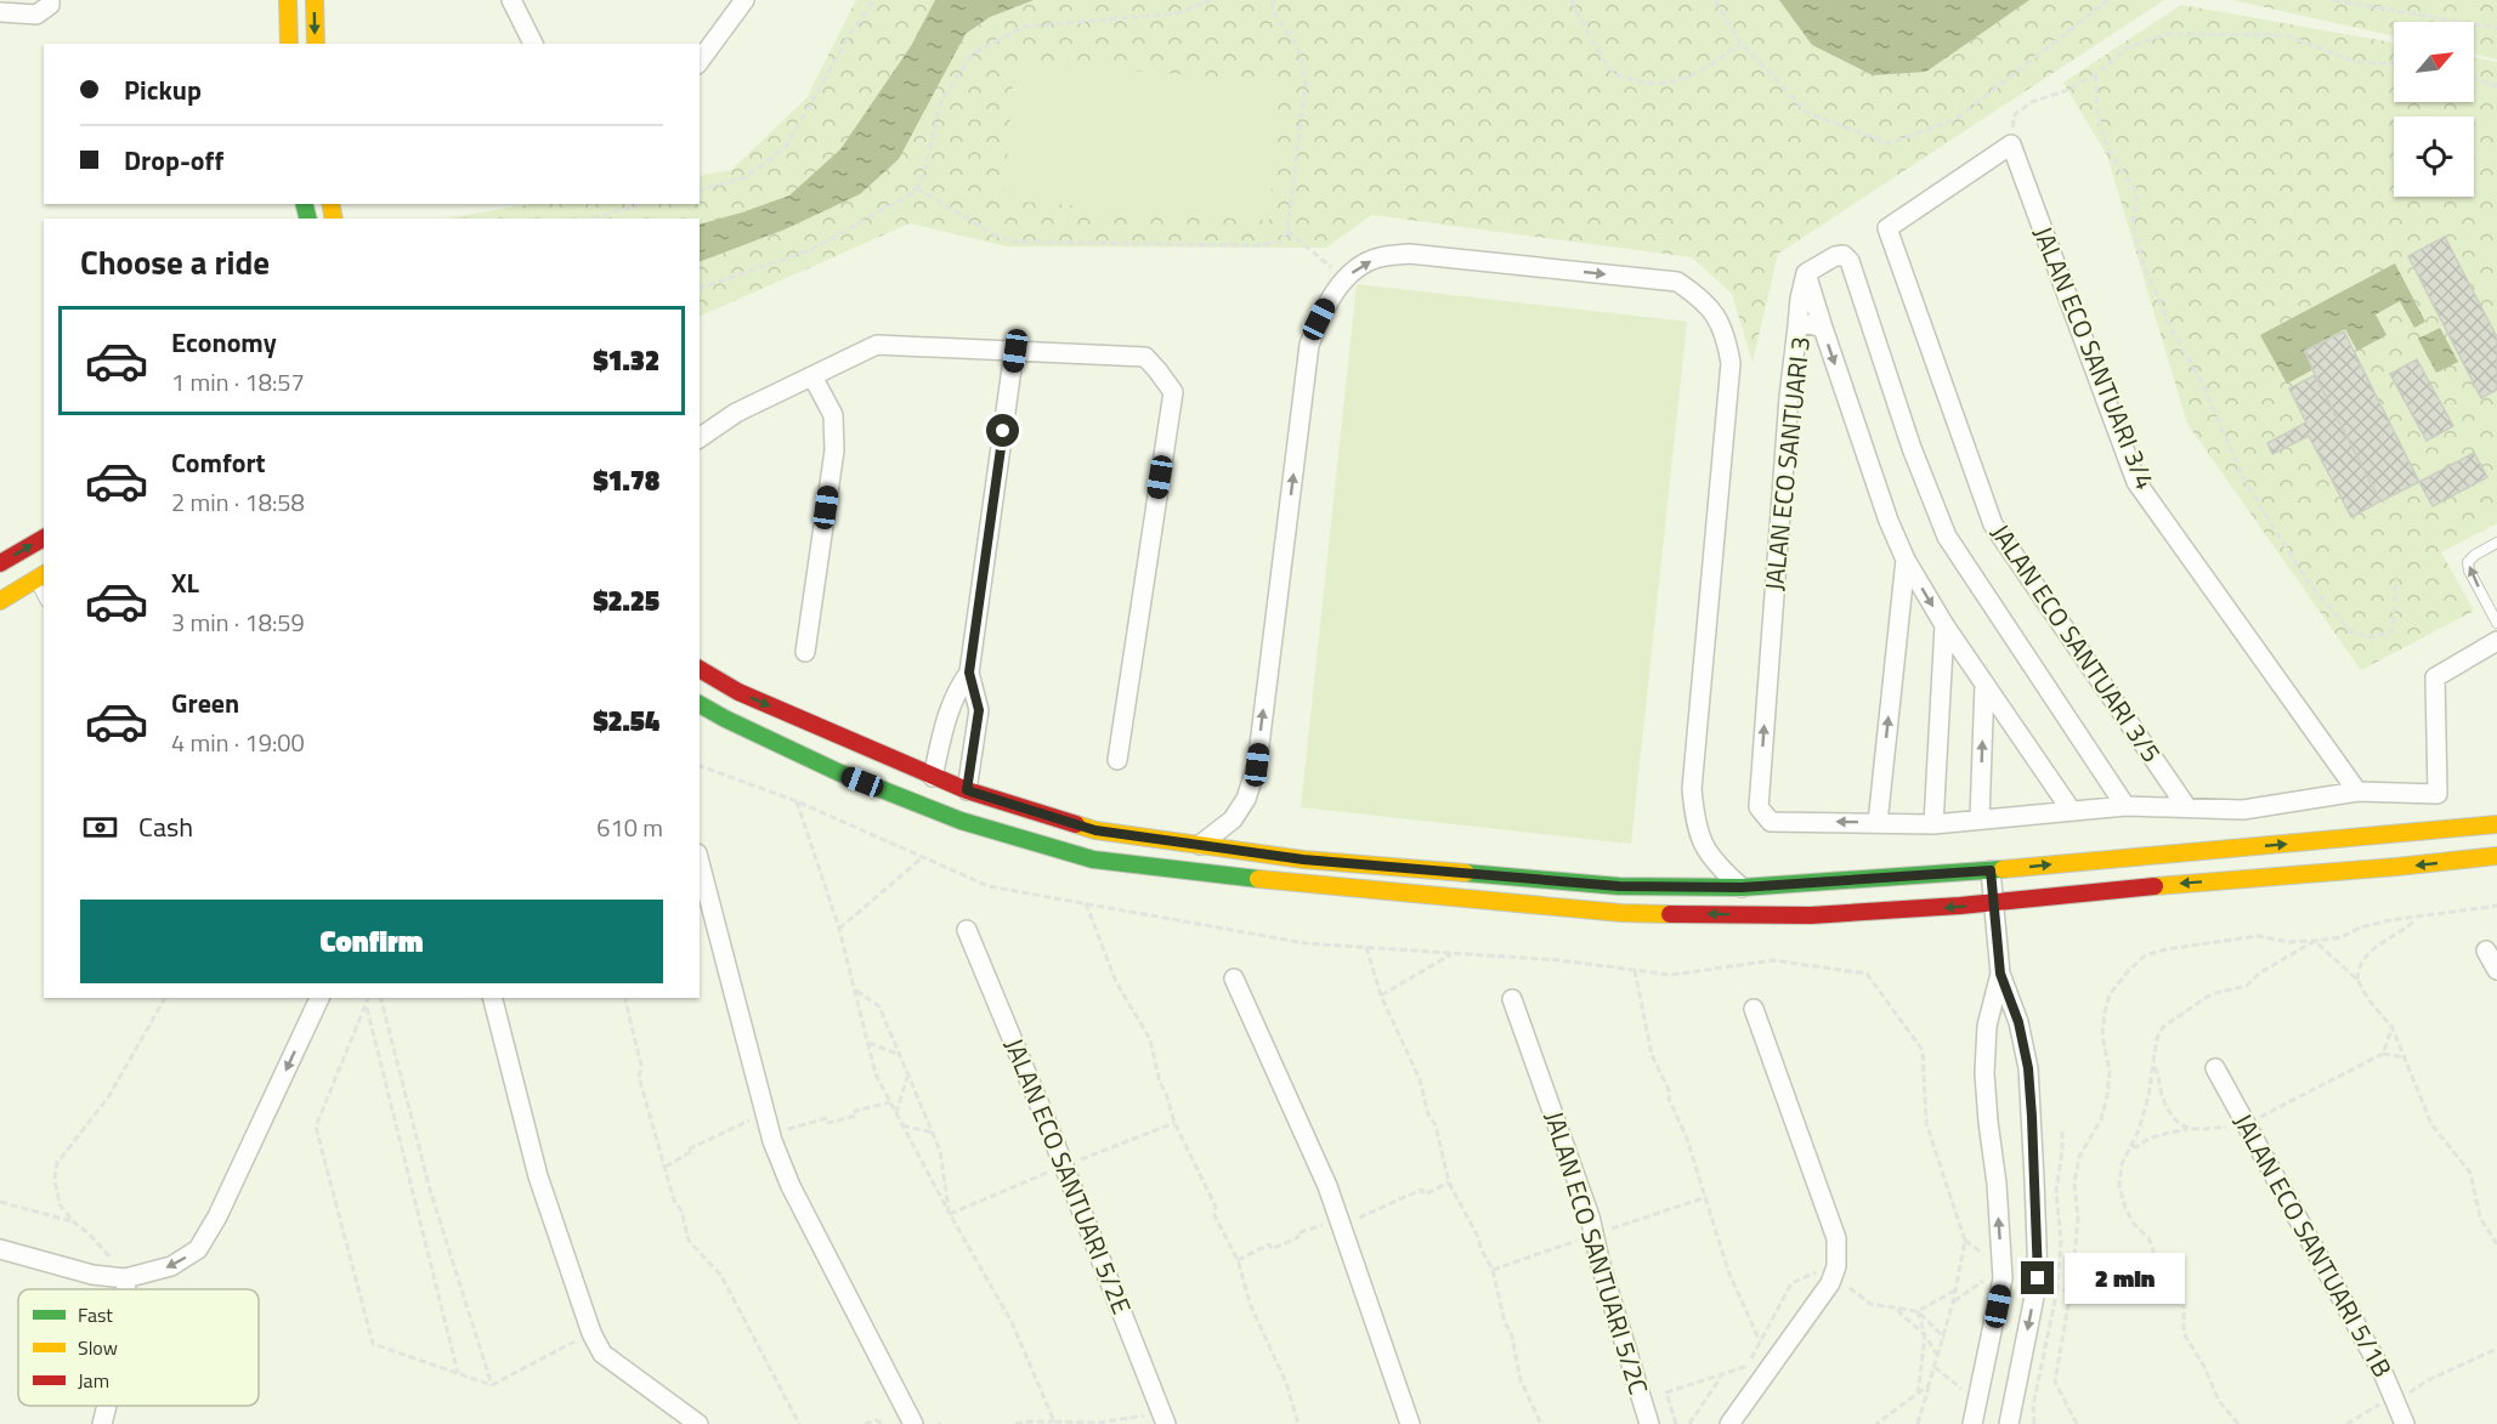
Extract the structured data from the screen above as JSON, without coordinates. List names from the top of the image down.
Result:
{
  "streets": {
    "street": [
      "JALAN ECO SANTUARI 3/4",
      "JALAN ECO SANTUARI 3",
      "JALAN ECO SANTUARI 3/5",
      "JALAN ECO SANTUARI 5/2E",
      "JALAN ECO SANTUARI 5/1B",
      "JALAN ECO SANTUARI 5/2C"
    ]
  },
  "crossings": [
    ["JALAN ECO SANTUARI 3/4", "JALAN ECO SANTUARI 3"],
    ["JALAN ECO SANTUARI 3/4", "JALAN ECO SANTUARI 3/5"],
    ["JALAN ECO SANTUARI 3", "JALAN ECO SANTUARI 3/5"]
  ],
  "legend": ["Fast", "Slow", "Jam"],
  "north": "top right",
  "page": {
    "banner": ["Pickup", "Drop-off"],
    "heading": "Choose a ride",
    "list": [
      {
        "name": "Economy",
        "note": "1 min · 18:57",
        "value": "$1.32"
      },
      {
        "name": "Comfort",
        "note": "2 min · 18:58",
        "value": "$1.78"
      },
      {
        "name": "XL",
        "note": "3 min · 18:59",
        "value": "$2.25"
      },
      {
        "name": "Green",
        "note": "4 min · 19:00",
        "value": "$2.54"
      }
    ],
    "pay": ["Cash", "610 m"],
    "buttons": "Confirm",
    "bubble": "2 min"
  }
}
